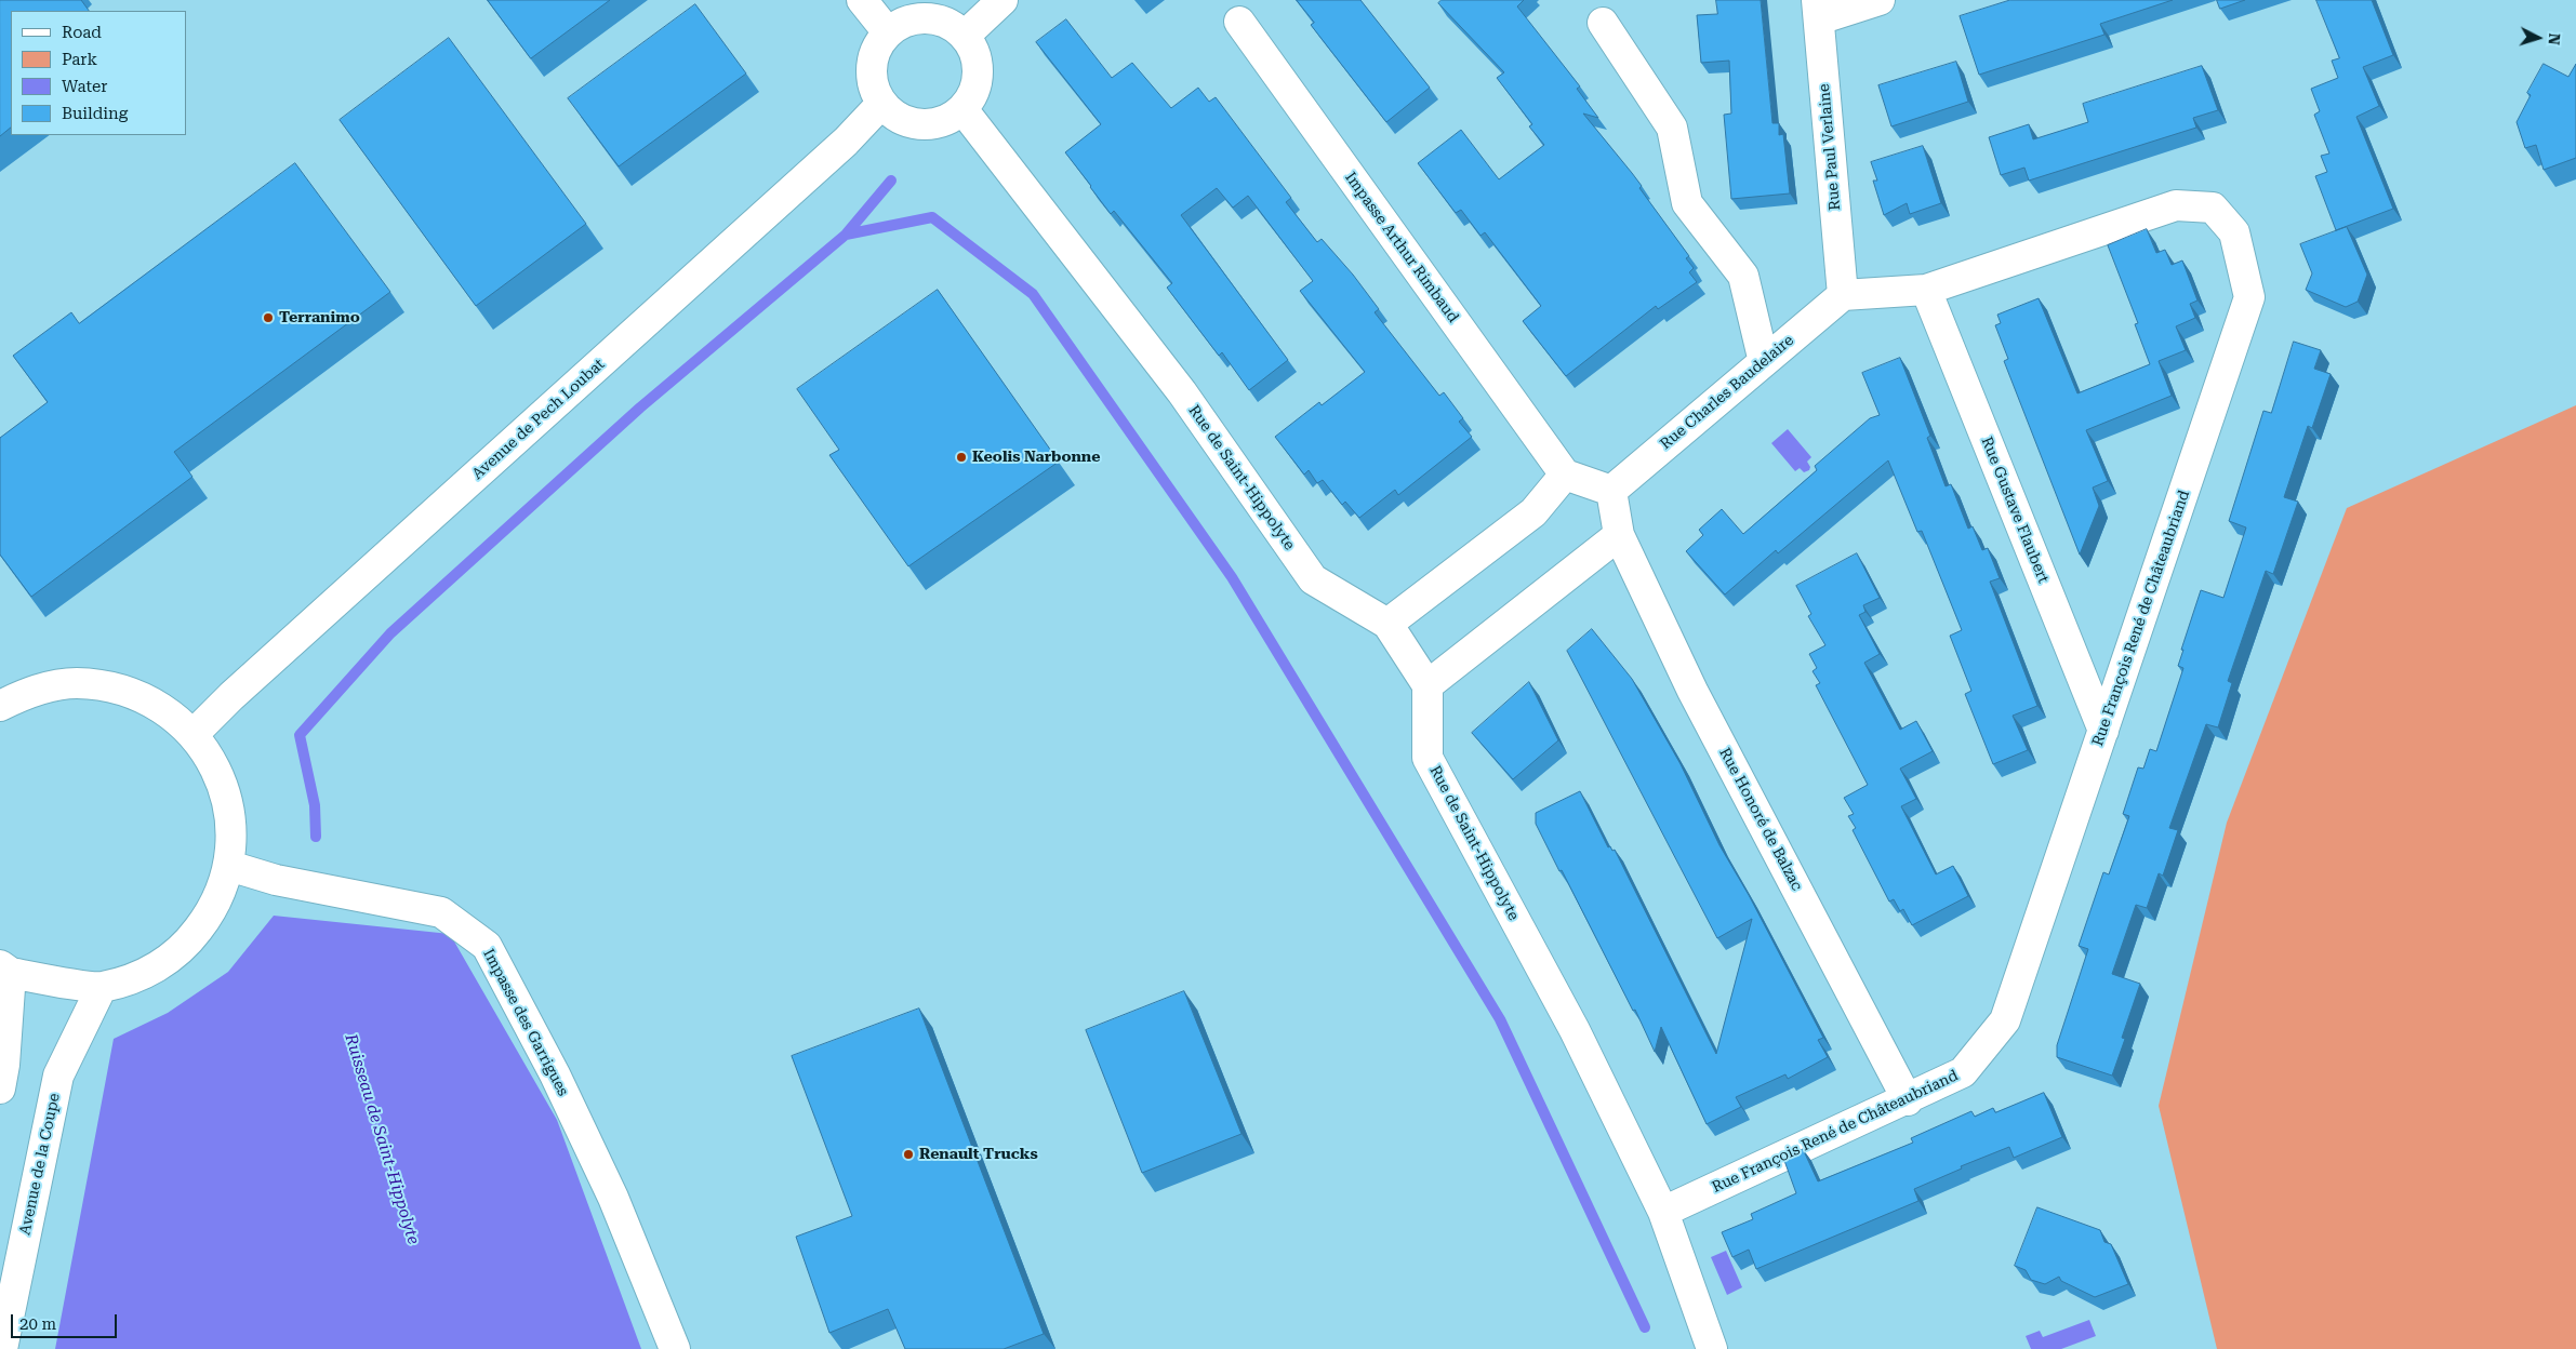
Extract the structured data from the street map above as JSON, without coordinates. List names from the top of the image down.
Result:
{
  "streets": {
    "street": [
      "Rue Paul Verlaine",
      "Impasse Arthur Rimbaud",
      "Rue Charles Baudelaire",
      "Avenue de Pech Loubat",
      "Rue de Saint-Hippolyte",
      "Rue Gustave Flaubert",
      "Rue François René de Châteaubriand",
      "Rue Honoré de Balzac",
      "Impasse des Garrigues",
      "Avenue de la Coupe"
    ]
  },
  "crossings": [
    ["Rue Paul Verlaine", "Rue Charles Baudelaire"],
    ["Rue Paul Verlaine", "Rue François René de Châteaubriand"],
    ["Rue Charles Baudelaire", "Rue François René de Châteaubriand"],
    ["Avenue de Pech Loubat", "Rue de Saint-Hippolyte"],
    ["Rue de Saint-Hippolyte", "Rue François René de Châteaubriand"],
    ["Rue Gustave Flaubert", "Rue François René de Châteaubriand"],
    ["Rue François René de Châteaubriand", "Rue Honoré de Balzac"]
  ],
  "water": ["Ruisseau de Saint-Hippolyte"],
  "places": ["Terranimo", "Keolis Narbonne", "Renault Trucks"],
  "legend": [
    "Road",
    "Park",
    "Water",
    "Building"
  ],
  "scale_bar": "20 m",
  "north": "right"
}
